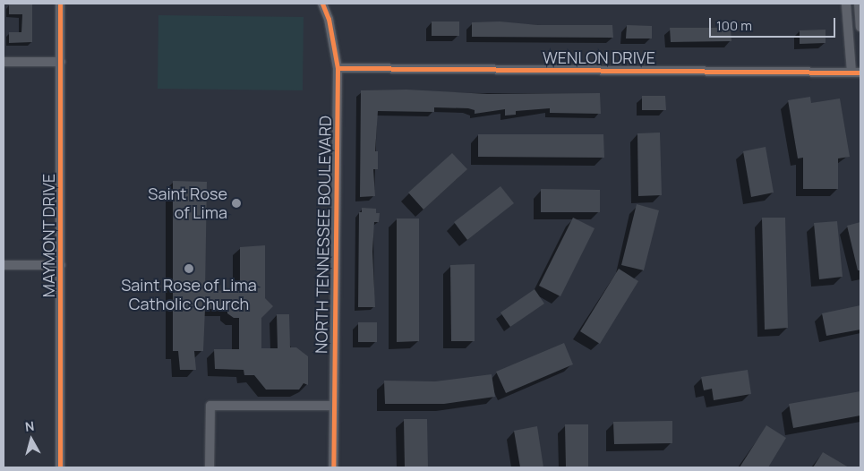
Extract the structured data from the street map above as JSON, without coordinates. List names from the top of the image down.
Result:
{
  "streets": {
    "street": ["WENLON DRIVE", "NORTH TENNESSEE BOULEVARD", "MAYMONT DRIVE"]
  },
  "crossings": [
    ["WENLON DRIVE", "NORTH TENNESSEE BOULEVARD"]
  ],
  "places": ["Saint Rose of Lima", "Saint Rose of Lima Catholic Church"],
  "scale_bar": "100 m",
  "north": "top"
}
